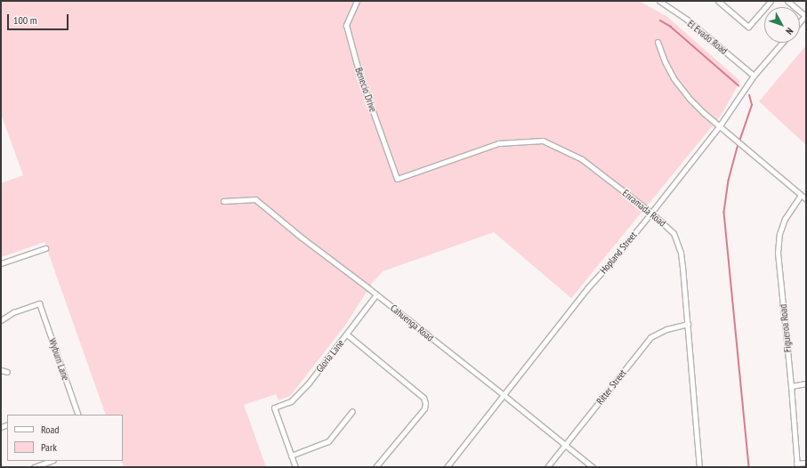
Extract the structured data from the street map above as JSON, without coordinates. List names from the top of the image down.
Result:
{
  "streets": {
    "street": [
      "El Evado Road",
      "Benecio Drive",
      "Enramada Road",
      "Hopland Street",
      "Cahuenga Road",
      "Figueroa Road",
      "Gloria Lane",
      "Wyburn Lane",
      "Ritter Street"
    ]
  },
  "crossings": [
    ["El Evado Road", "Hopland Street"],
    ["Benecio Drive", "Enramada Road"],
    ["Enramada Road", "Hopland Street"],
    ["Enramada Road", "Ritter Street"],
    ["Hopland Street", "Cahuenga Road"],
    ["Cahuenga Road", "Gloria Lane"],
    ["Cahuenga Road", "Ritter Street"]
  ],
  "legend": ["Road", "Park"],
  "scale_bar": "100 m",
  "north": "bottom right"
}
